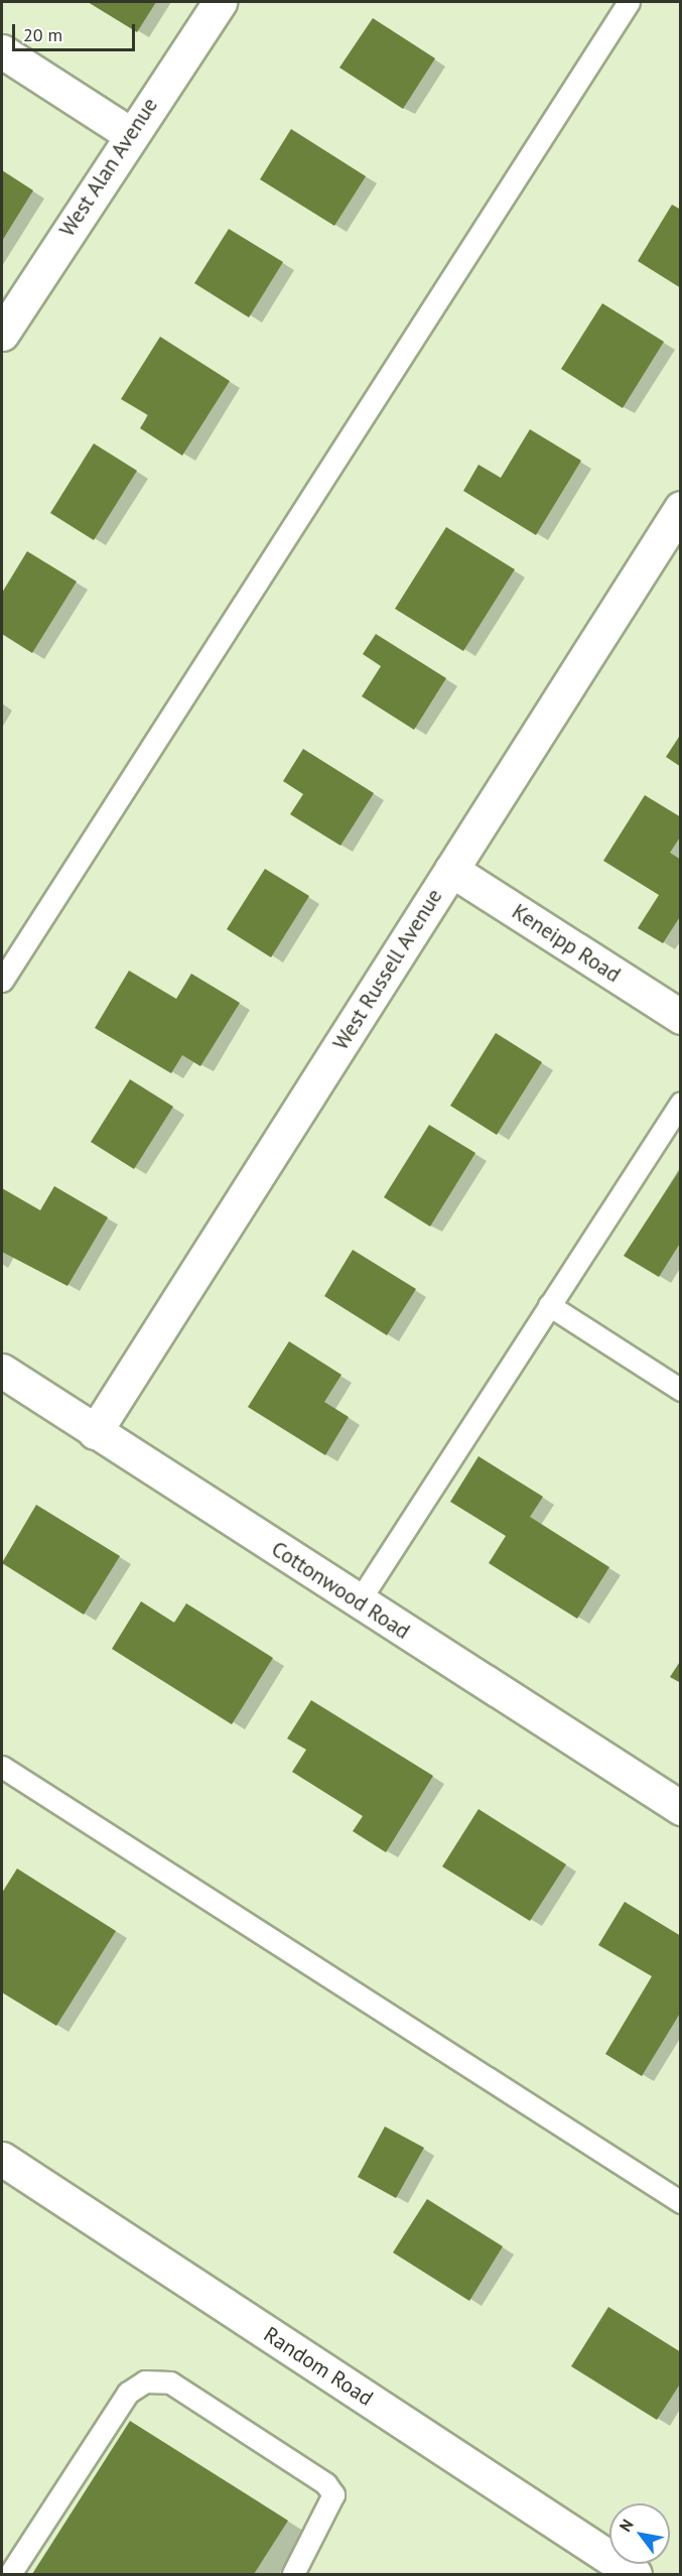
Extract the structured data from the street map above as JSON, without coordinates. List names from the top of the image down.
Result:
{
  "streets": {
    "street": [
      "West Alan Avenue",
      "Keneipp Road",
      "West Russell Avenue",
      "Cottonwood Road",
      "Random Road"
    ]
  },
  "crossings": [
    ["Keneipp Road", "West Russell Avenue"],
    ["West Russell Avenue", "Cottonwood Road"]
  ],
  "scale_bar": "20 m",
  "north": "top left"
}
